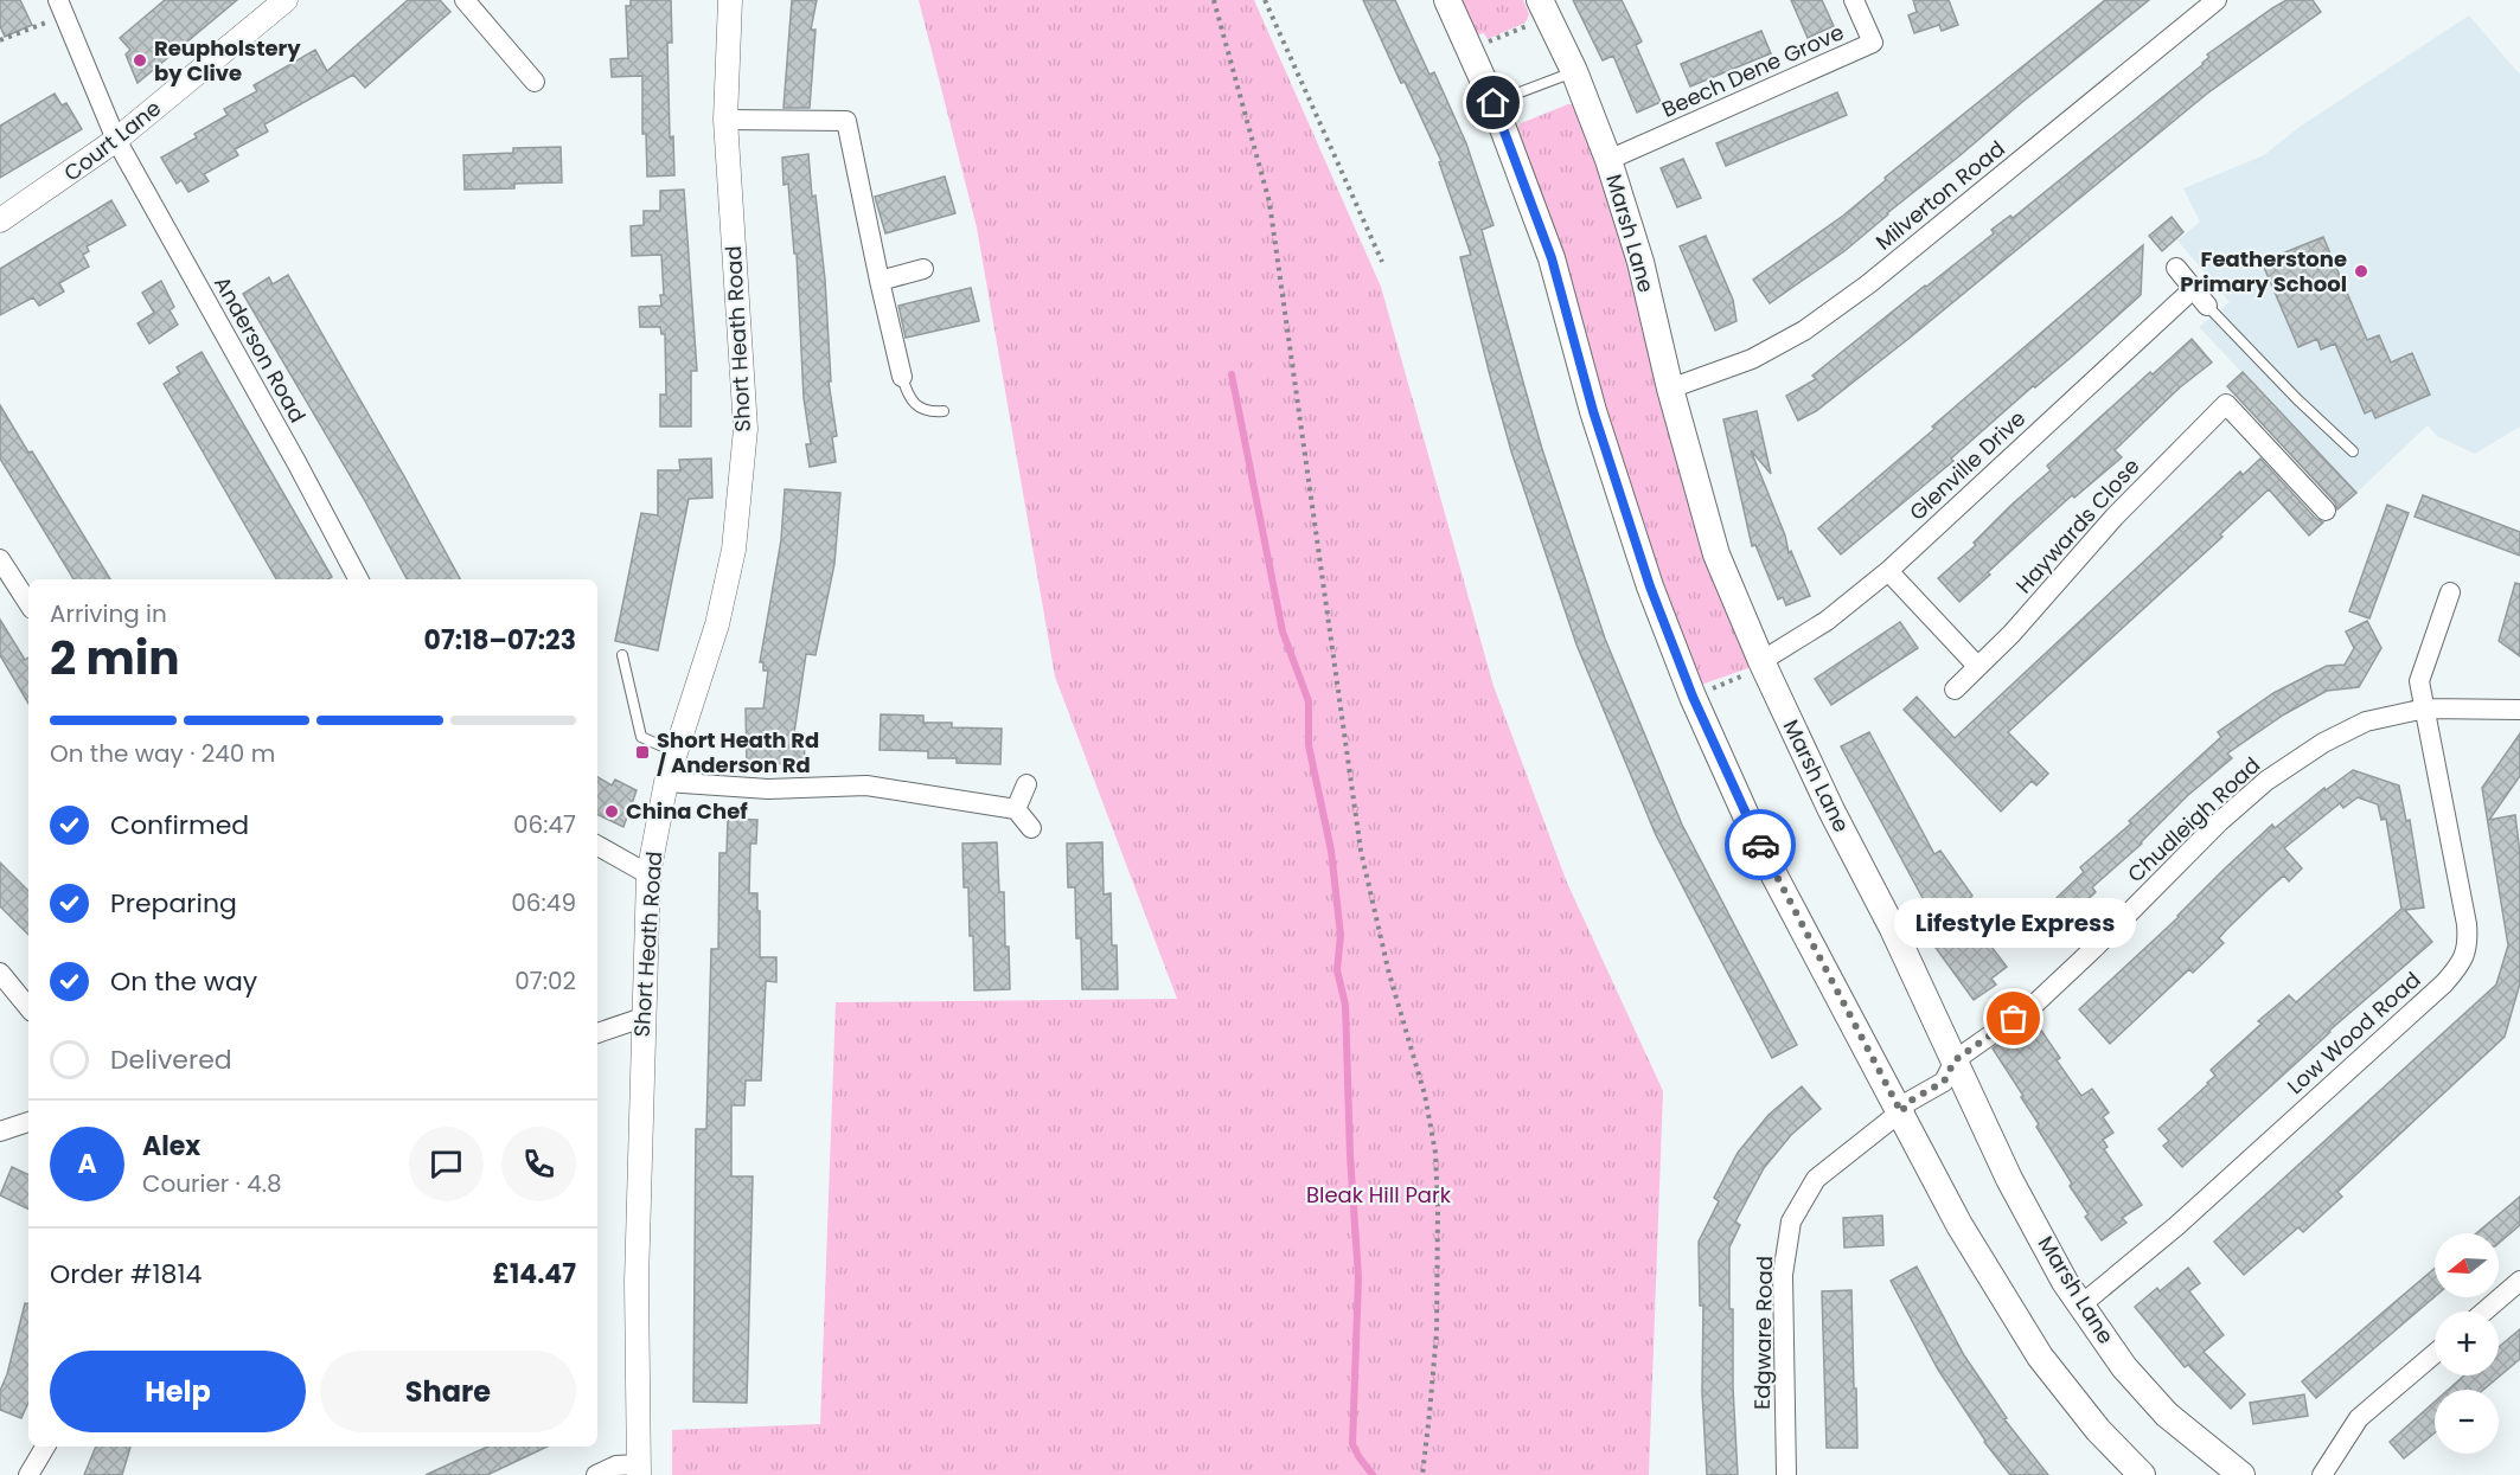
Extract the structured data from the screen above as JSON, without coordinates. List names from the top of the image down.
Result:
{
  "streets": {
    "main road": ["Marsh Lane"],
    "street": [
      "Beech Dene Grove",
      "Court Lane",
      "Milverton Road",
      "Short Heath Road",
      "Anderson Road",
      "Glenville Drive",
      "Haywards Close",
      "Chudleigh Road",
      "Low Wood Road",
      "Edgware Road"
    ]
  },
  "crossings": [
    ["Beech Dene Grove", "Marsh Lane"],
    ["Court Lane", "Anderson Road"],
    ["Milverton Road", "Marsh Lane"],
    ["Marsh Lane", "Glenville Drive"],
    ["Marsh Lane", "Chudleigh Road"],
    ["Marsh Lane", "Low Wood Road"],
    ["Chudleigh Road", "Low Wood Road"],
    ["Chudleigh Road", "Edgware Road"]
  ],
  "parks": ["Bleak Hill Park"],
  "places": {
    "other": [
      "Reupholstery by Clive",
      "Featherstone Primary School",
      "China Chef",
      "Lifestyle Express"
    ],
    "transit": ["Short Heath Rd / Anderson Rd"]
  },
  "north": "left",
  "page": {
    "heading": ["2 min", "Arriving in", "07:18–07:23"],
    "panel": [
      "Alex",
      "Courier · 4.8",
      "Order #1814",
      "£14.47"
    ],
    "bar": "On the way · 240 m",
    "list": [
      ["Confirmed", "06:47"],
      ["Preparing", "06:49"],
      ["On the way", "07:02"],
      "Delivered"
    ],
    "bubble": "Lifestyle Express",
    "round": "A",
    "map_buttons": ["+", "−"],
    "buttons": ["Help", "Share"]
  }
}
